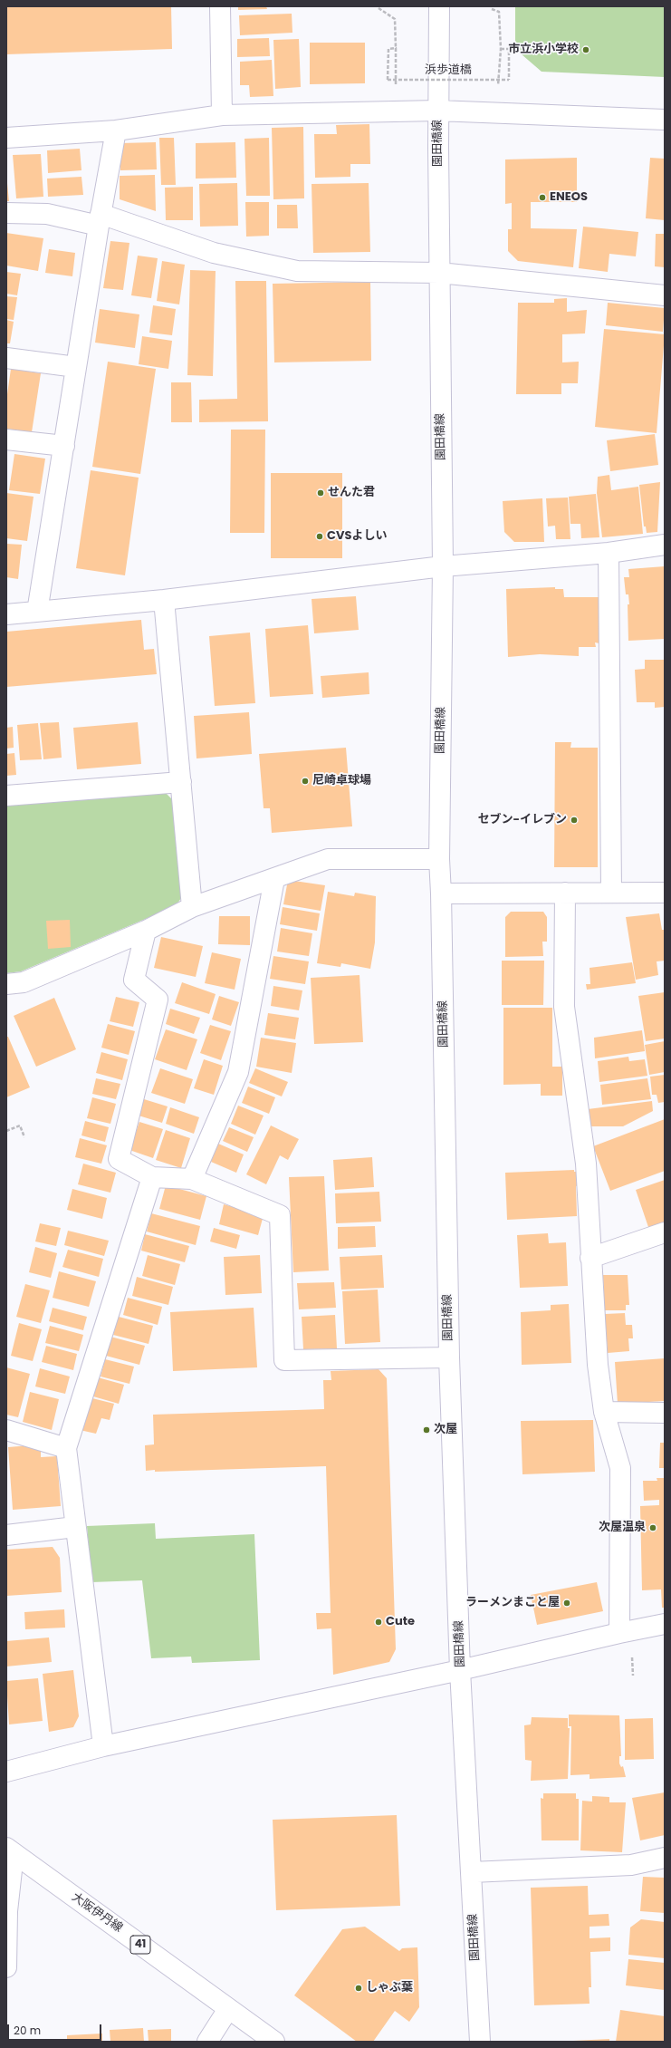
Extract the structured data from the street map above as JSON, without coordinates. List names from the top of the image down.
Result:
{
  "streets": {
    "street": ["園田橋線", "大阪伊丹線", "41"],
    "path": ["浜歩道橋"]
  },
  "places": [
    "市立浜小学校",
    "ENEOS",
    "せんた君",
    "CVSよしい",
    "尼崎卓球場",
    "セブン-イレブン",
    "次屋",
    "次屋温泉",
    "ラーメンまこと屋",
    "Cute",
    "しゃぶ葉"
  ],
  "scale_bar": "20 m"
}
